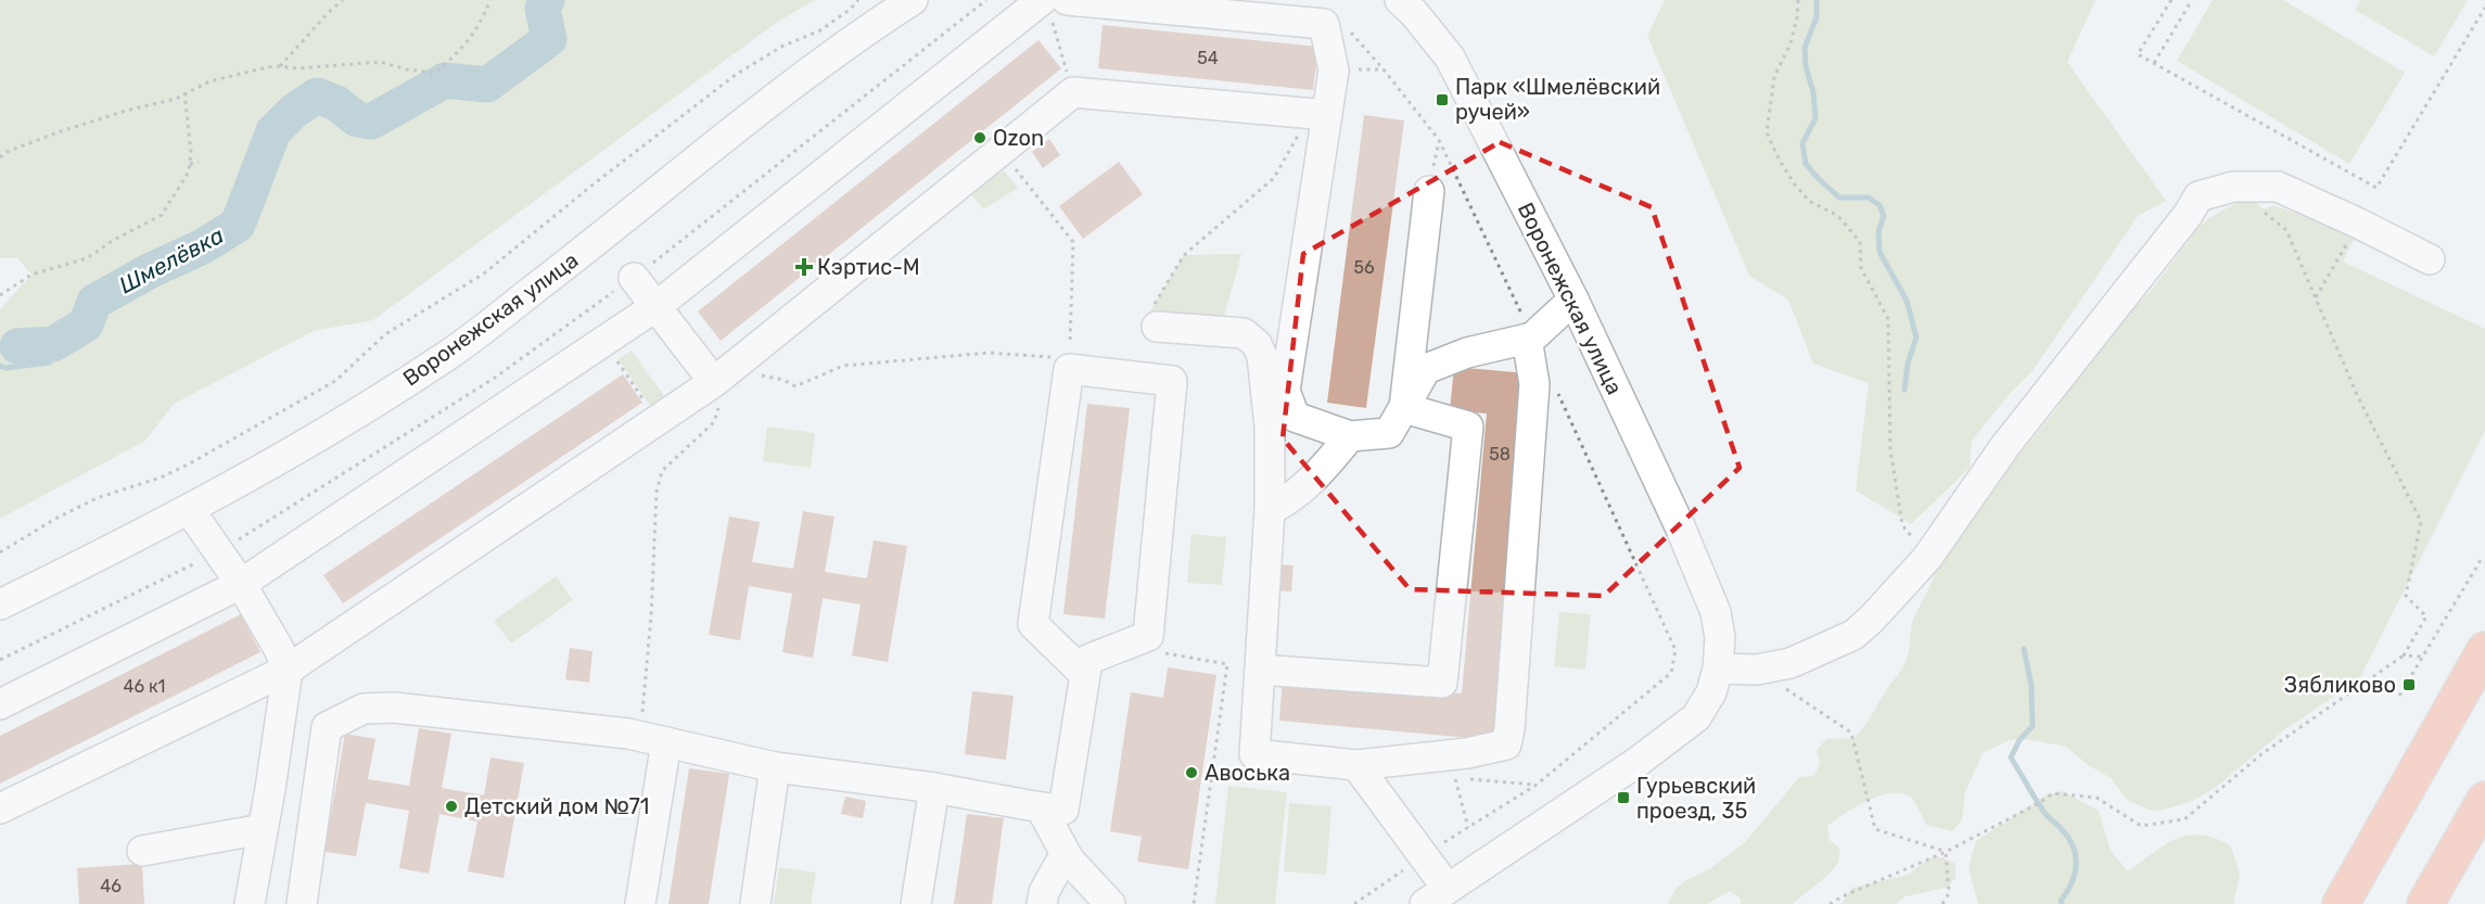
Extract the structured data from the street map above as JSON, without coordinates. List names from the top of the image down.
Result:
{
  "streets": {
    "street": ["Воронежская улица"]
  },
  "water": ["Шмелёвка"],
  "places": {
    "transit": ["Парк «Шмелёвский ручей»", "Зябликово", "Гурьевский проезд, 35"],
    "other": ["Ozon", "Авоська", "Детский дом №71"],
    "health": ["Кэртис-М"]
  },
  "house_numbers": [
    "54",
    "56",
    "58",
    "46 к1",
    "46"
  ]
}
